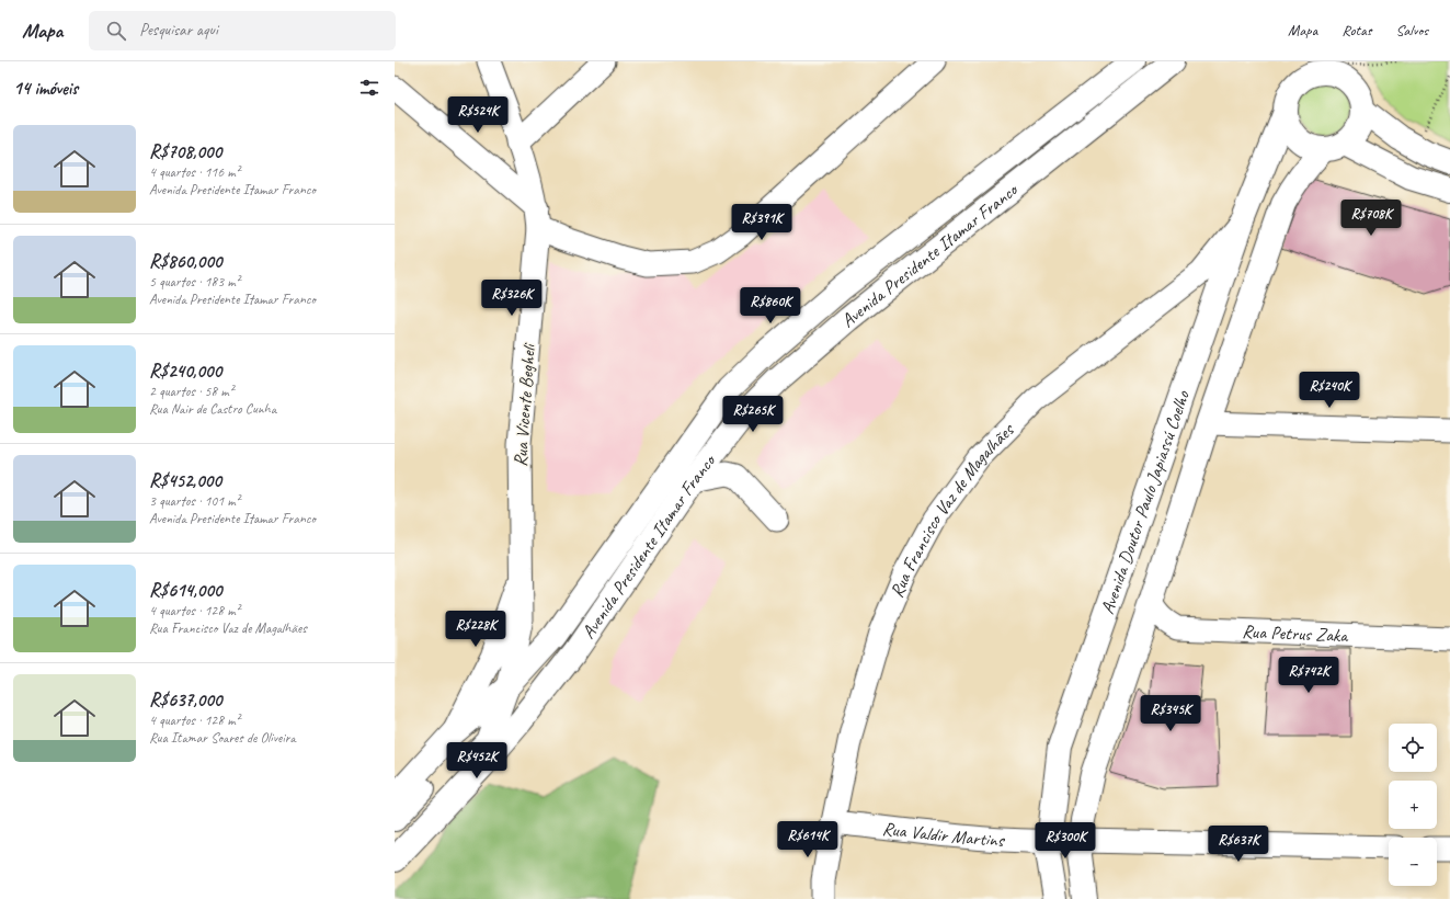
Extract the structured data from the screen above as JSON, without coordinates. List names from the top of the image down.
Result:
{
  "streets": {
    "main road": ["Avenida Presidente Itamar Franco", "Avenida Doutor Paulo Japiassú Coelho"],
    "street": [
      "Rua Vicente Begheli",
      "Rua Francisco Vaz de Magalhães",
      "Rua Petrus Zaka",
      "Rua Valdir Martins"
    ]
  },
  "crossings": [
    ["Avenida Presidente Itamar Franco", "Rua Vicente Begheli"],
    ["Avenida Doutor Paulo Japiassú Coelho", "Rua Francisco Vaz de Magalhães"],
    ["Avenida Doutor Paulo Japiassú Coelho", "Rua Petrus Zaka"],
    ["Avenida Doutor Paulo Japiassú Coelho", "Rua Valdir Martins"],
    ["Rua Francisco Vaz de Magalhães", "Rua Valdir Martins"]
  ],
  "page": {
    "header": "Mapa",
    "search": "Pesquisar aqui",
    "nav": ["Mapa", "Rotas", "Salvos"],
    "heading": "14 imóveis",
    "price": [
      "R$524K",
      "R$708K",
      "R$391K",
      "R$326K",
      "R$860K",
      "R$240K",
      "R$265K",
      "R$228K",
      "R$742K",
      "R$345K",
      "R$452K",
      "R$614K",
      "R$300K",
      "R$637K"
    ],
    "list": [
      {
        "name": "R$708,000",
        "note": "4 quartos · 116 m² · Avenida Presidente Itamar Franco"
      },
      {
        "name": "R$860,000",
        "note": "5 quartos · 183 m² · Avenida Presidente Itamar Franco"
      },
      {
        "name": "R$240,000",
        "note": "2 quartos · 58 m² · Rua Nair de Castro Cunha"
      },
      {
        "name": "R$452,000",
        "note": "3 quartos · 101 m² · Avenida Presidente Itamar Franco"
      },
      {
        "name": "R$614,000",
        "note": "4 quartos · 128 m² · Rua Francisco Vaz de Magalhães"
      },
      {
        "name": "R$637,000",
        "note": "4 quartos · 128 m² · Rua Itamar Soares de Oliveira"
      }
    ],
    "map_buttons": ["+", "−"]
  }
}
